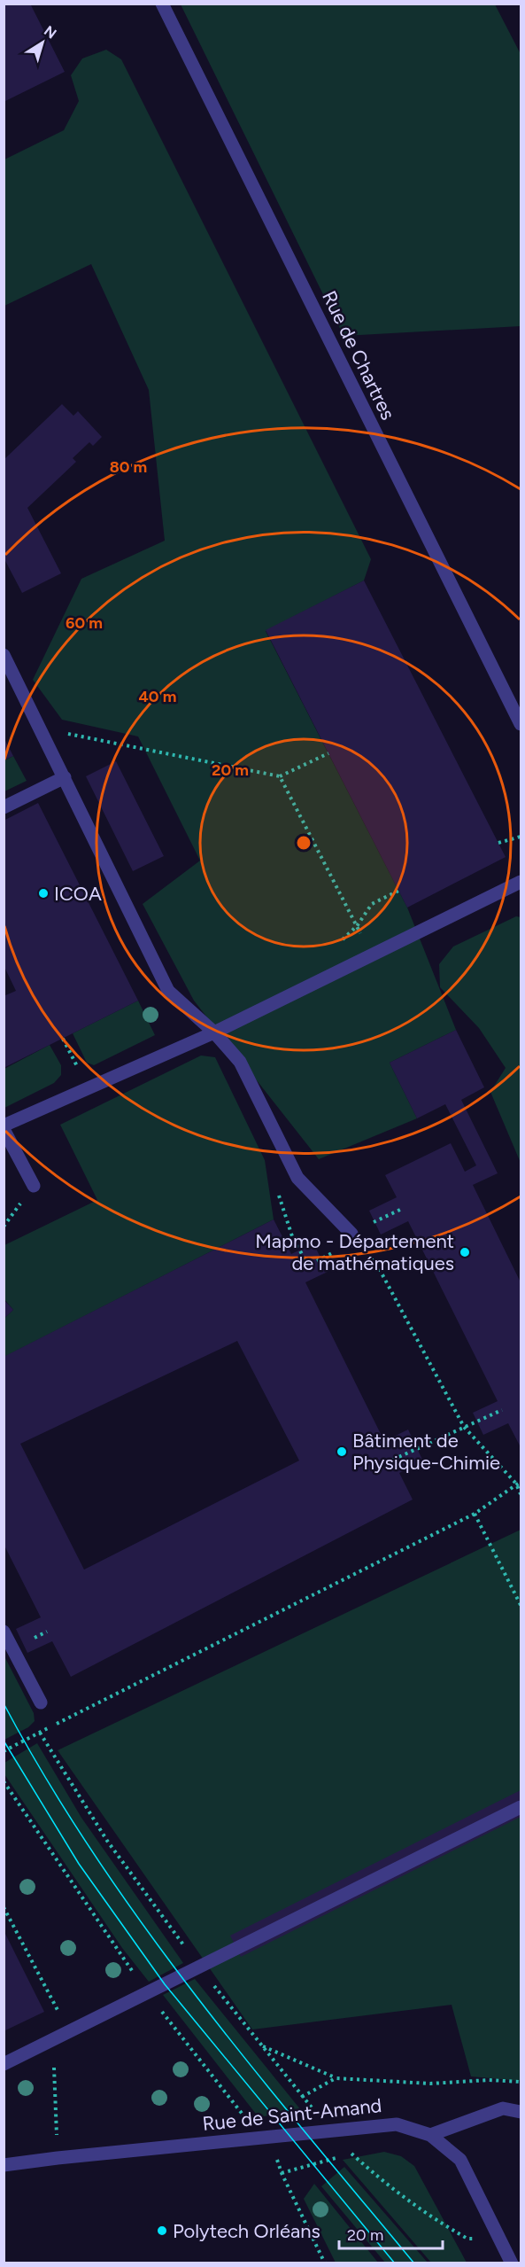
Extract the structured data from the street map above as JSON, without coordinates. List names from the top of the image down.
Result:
{
  "streets": {
    "street": ["Rue de Chartres", "Rue de Saint-Amand"]
  },
  "places": [
    "ICOA",
    "Mapmo - Département de mathématiques",
    "Bâtiment de Physique-Chimie",
    "Polytech Orléans"
  ],
  "scale_bar": "20 m",
  "north": "top right",
  "rings": [
    "80 m",
    "60 m",
    "40 m",
    "20 m"
  ]
}
